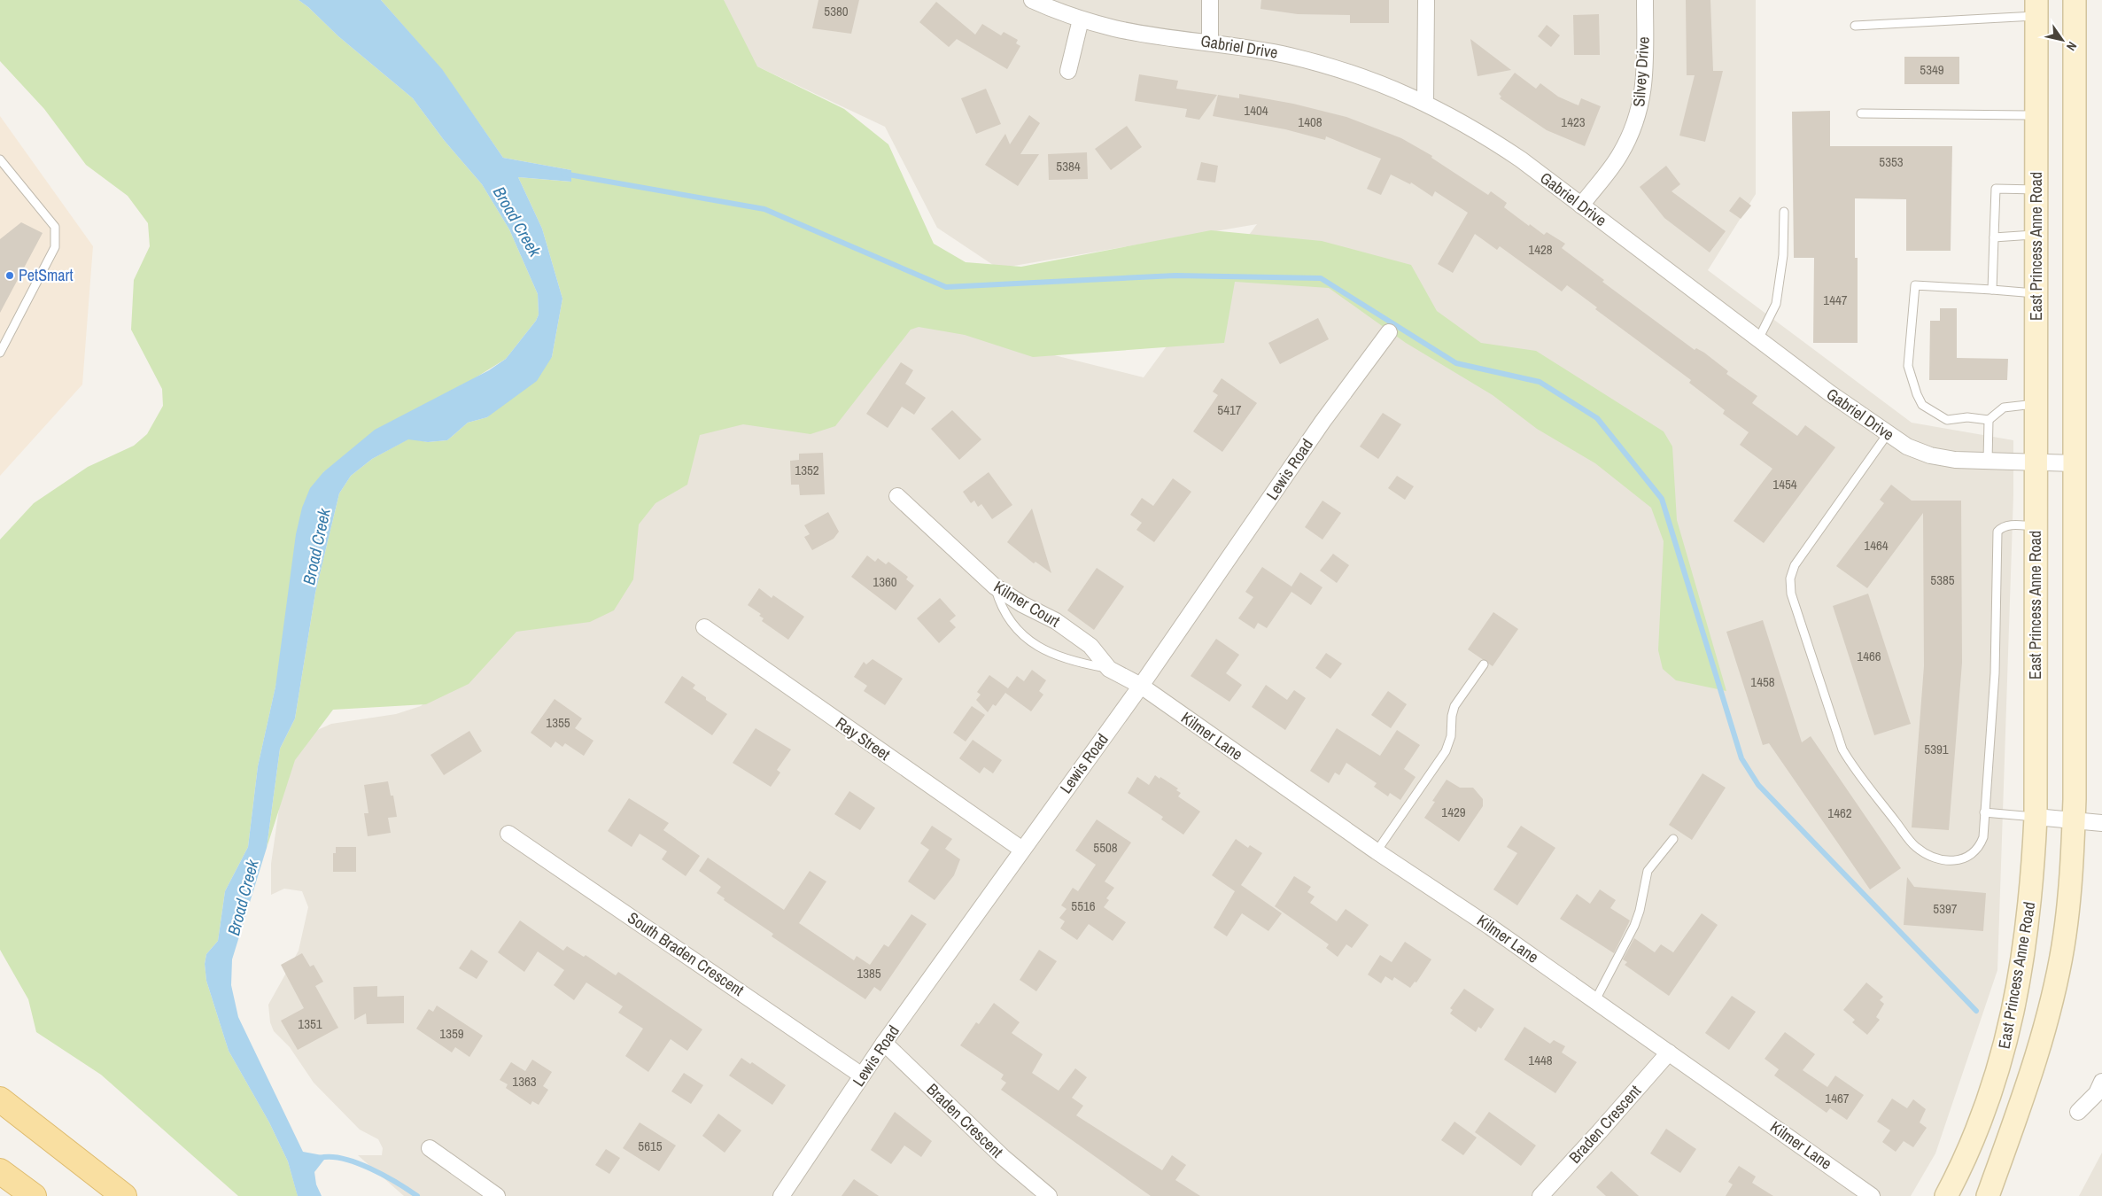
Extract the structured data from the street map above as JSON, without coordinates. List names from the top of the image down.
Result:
{
  "streets": {
    "main road": ["East Princess Anne Road"],
    "street": [
      "Gabriel Drive",
      "Silvey Drive",
      "Lewis Road",
      "Kilmer Court",
      "Kilmer Lane",
      "Ray Street",
      "South Braden Crescent",
      "Braden Crescent"
    ]
  },
  "crossings": [
    ["Gabriel Drive", "Silvey Drive"],
    ["Gabriel Drive", "East Princess Anne Road"],
    ["Lewis Road", "Kilmer Court"],
    ["Lewis Road", "Kilmer Lane"],
    ["Lewis Road", "Ray Street"],
    ["Lewis Road", "South Braden Crescent"],
    ["Lewis Road", "Braden Crescent"],
    ["Kilmer Court", "Kilmer Lane"],
    ["Kilmer Lane", "Braden Crescent"]
  ],
  "water": ["Broad Creek"],
  "places": ["PetSmart"],
  "house_numbers": [
    "5380",
    "5349",
    "1404",
    "1408",
    "1423",
    "5353",
    "5384",
    "1428",
    "1447",
    "5417",
    "1352",
    "1454",
    "1464",
    "5385",
    "1360",
    "1466",
    "1458",
    "1355",
    "5391",
    "1429",
    "1462",
    "5508",
    "5516",
    "5397",
    "1385",
    "1351",
    "1359",
    "1448",
    "1363",
    "1467",
    "5615"
  ],
  "north": "bottom right"
}
